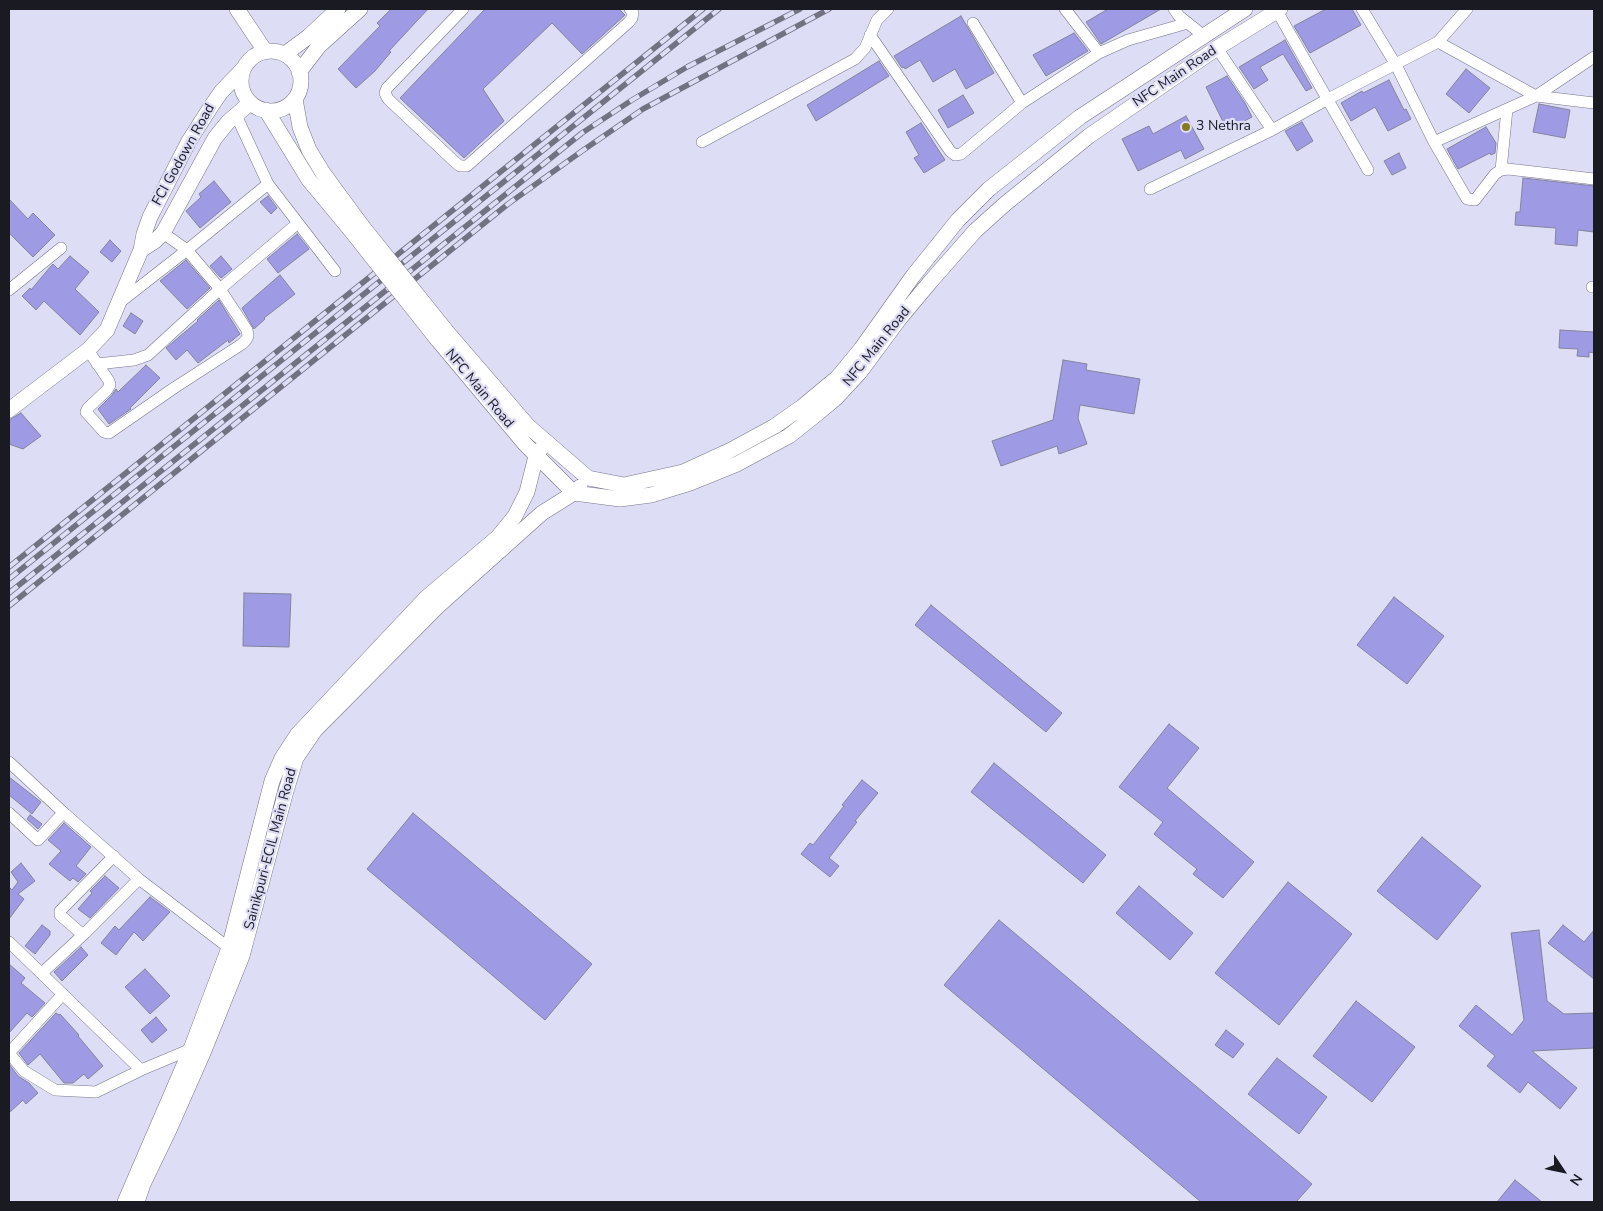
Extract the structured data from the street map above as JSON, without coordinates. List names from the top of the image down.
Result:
{
  "streets": {
    "main road": ["NFC Main Road", "FCI Godown Road", "Sainikpuri-ECIL Main Road"]
  },
  "crossings": [
    ["NFC Main Road", "Sainikpuri-ECIL Main Road"]
  ],
  "places": ["3 Nethra"],
  "north": "bottom right"
}
